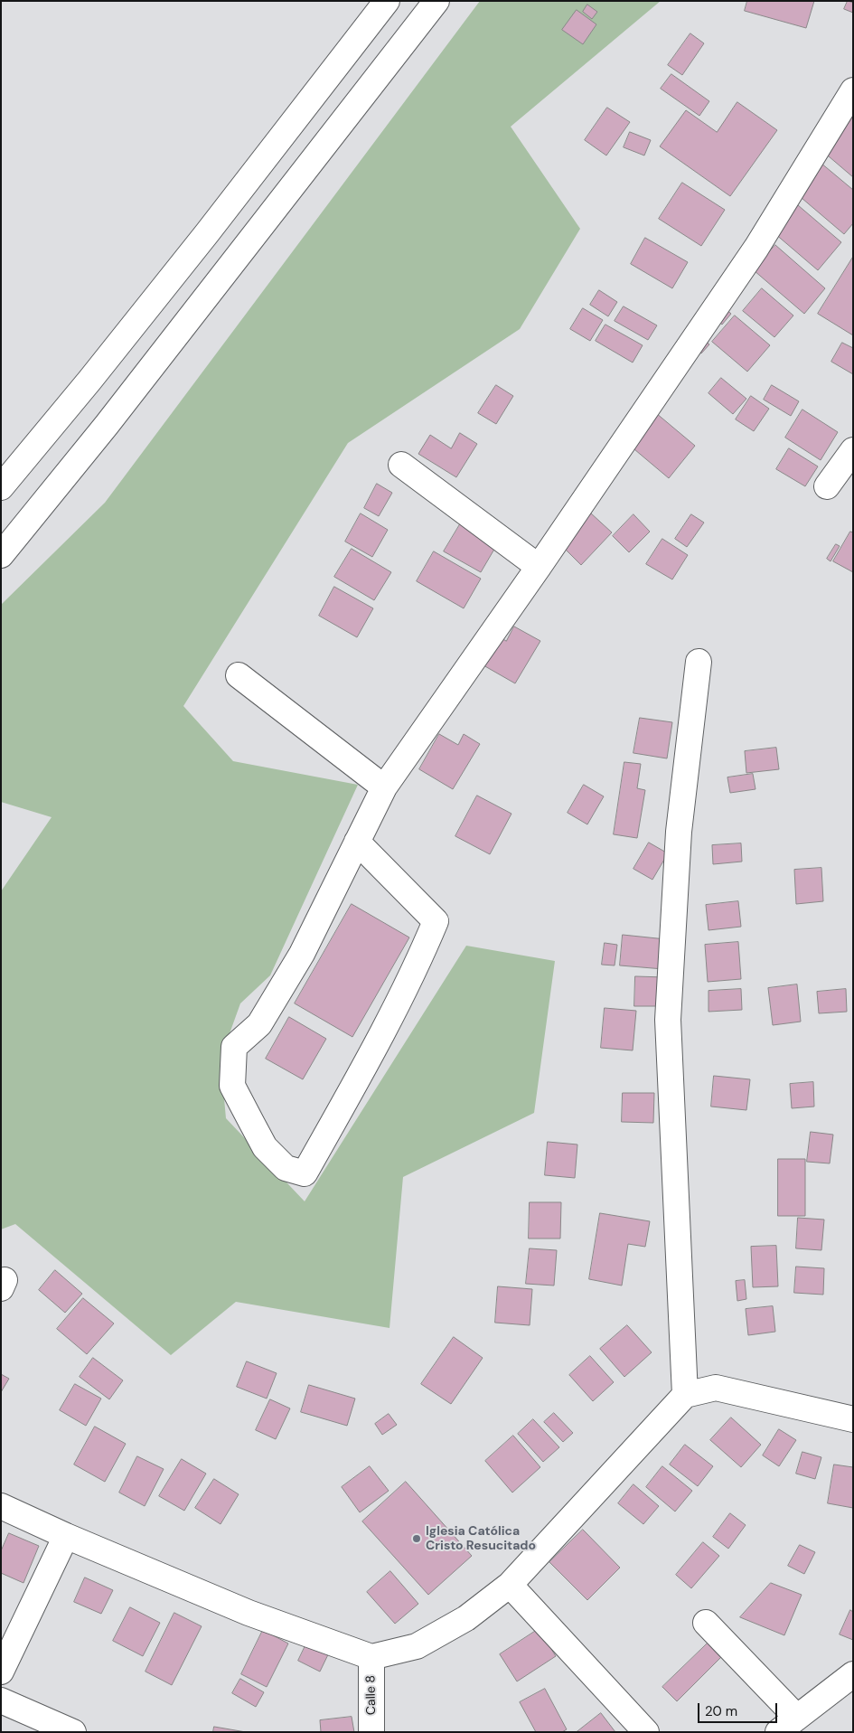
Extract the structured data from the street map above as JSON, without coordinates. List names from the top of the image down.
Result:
{
  "streets": {
    "street": ["Calle 8"]
  },
  "places": ["Iglesia Católica Cristo Resucitado"],
  "scale_bar": "20 m"
}
